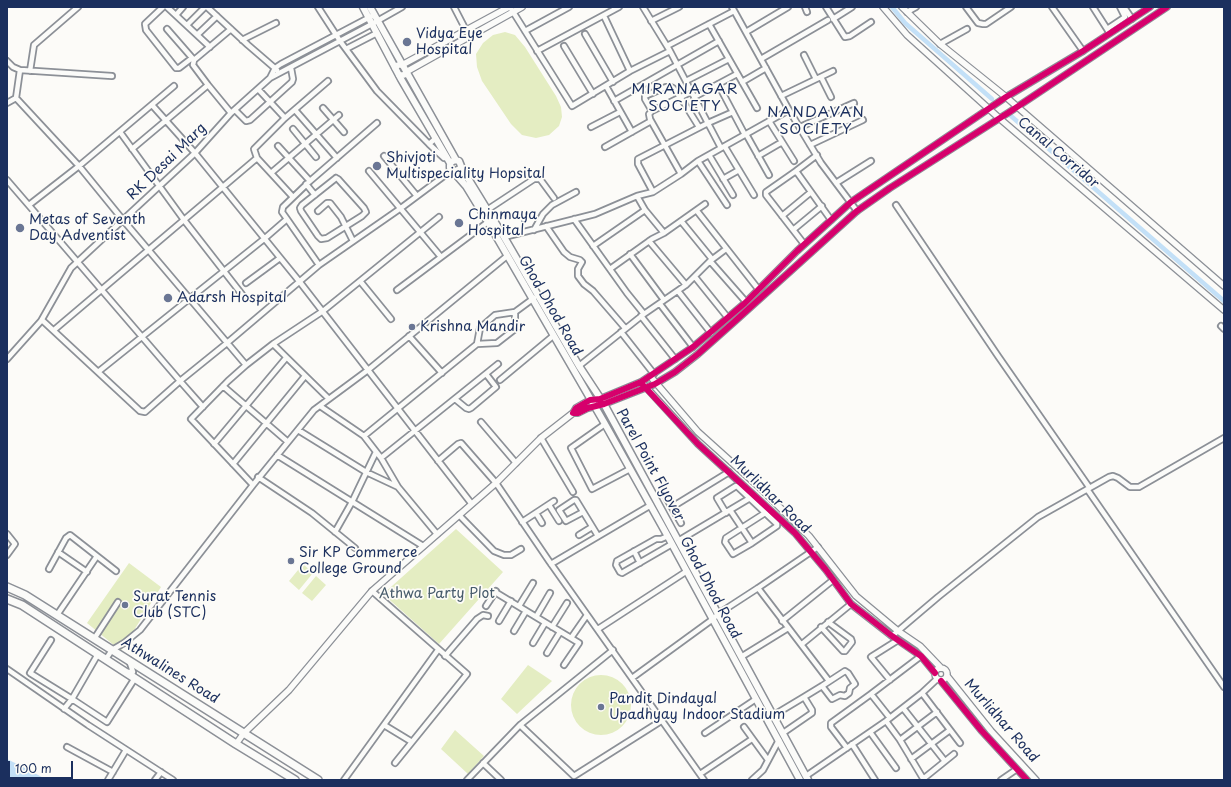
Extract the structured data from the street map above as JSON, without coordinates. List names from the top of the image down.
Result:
{
  "streets": {
    "main road": ["Ghod Dhod Road", "Parel Point Flyover", "Athwalines Road"],
    "street": ["Canal Corridor", "RK Desai Marg", "Murlidhar Road"]
  },
  "crossings": [
    ["Ghod Dhod Road", "Parel Point Flyover"]
  ],
  "districts": ["MIRANAGAR SOCIETY", "NANDAVAN SOCIETY"],
  "parks": ["Athwa Party Plot"],
  "places": [
    "Vidya Eye Hospital",
    "Shivjoti Multispeciality Hopsital",
    "Chinmaya Hospital",
    "Metas of Seventh Day Adventist",
    "Adarsh Hospital",
    "Krishna Mandir",
    "Sir KP Commerce College Ground",
    "Surat Tennis Club (STC)",
    "Pandit Dindayal Upadhyay Indoor Stadium"
  ],
  "scale_bar": "100 m"
}
